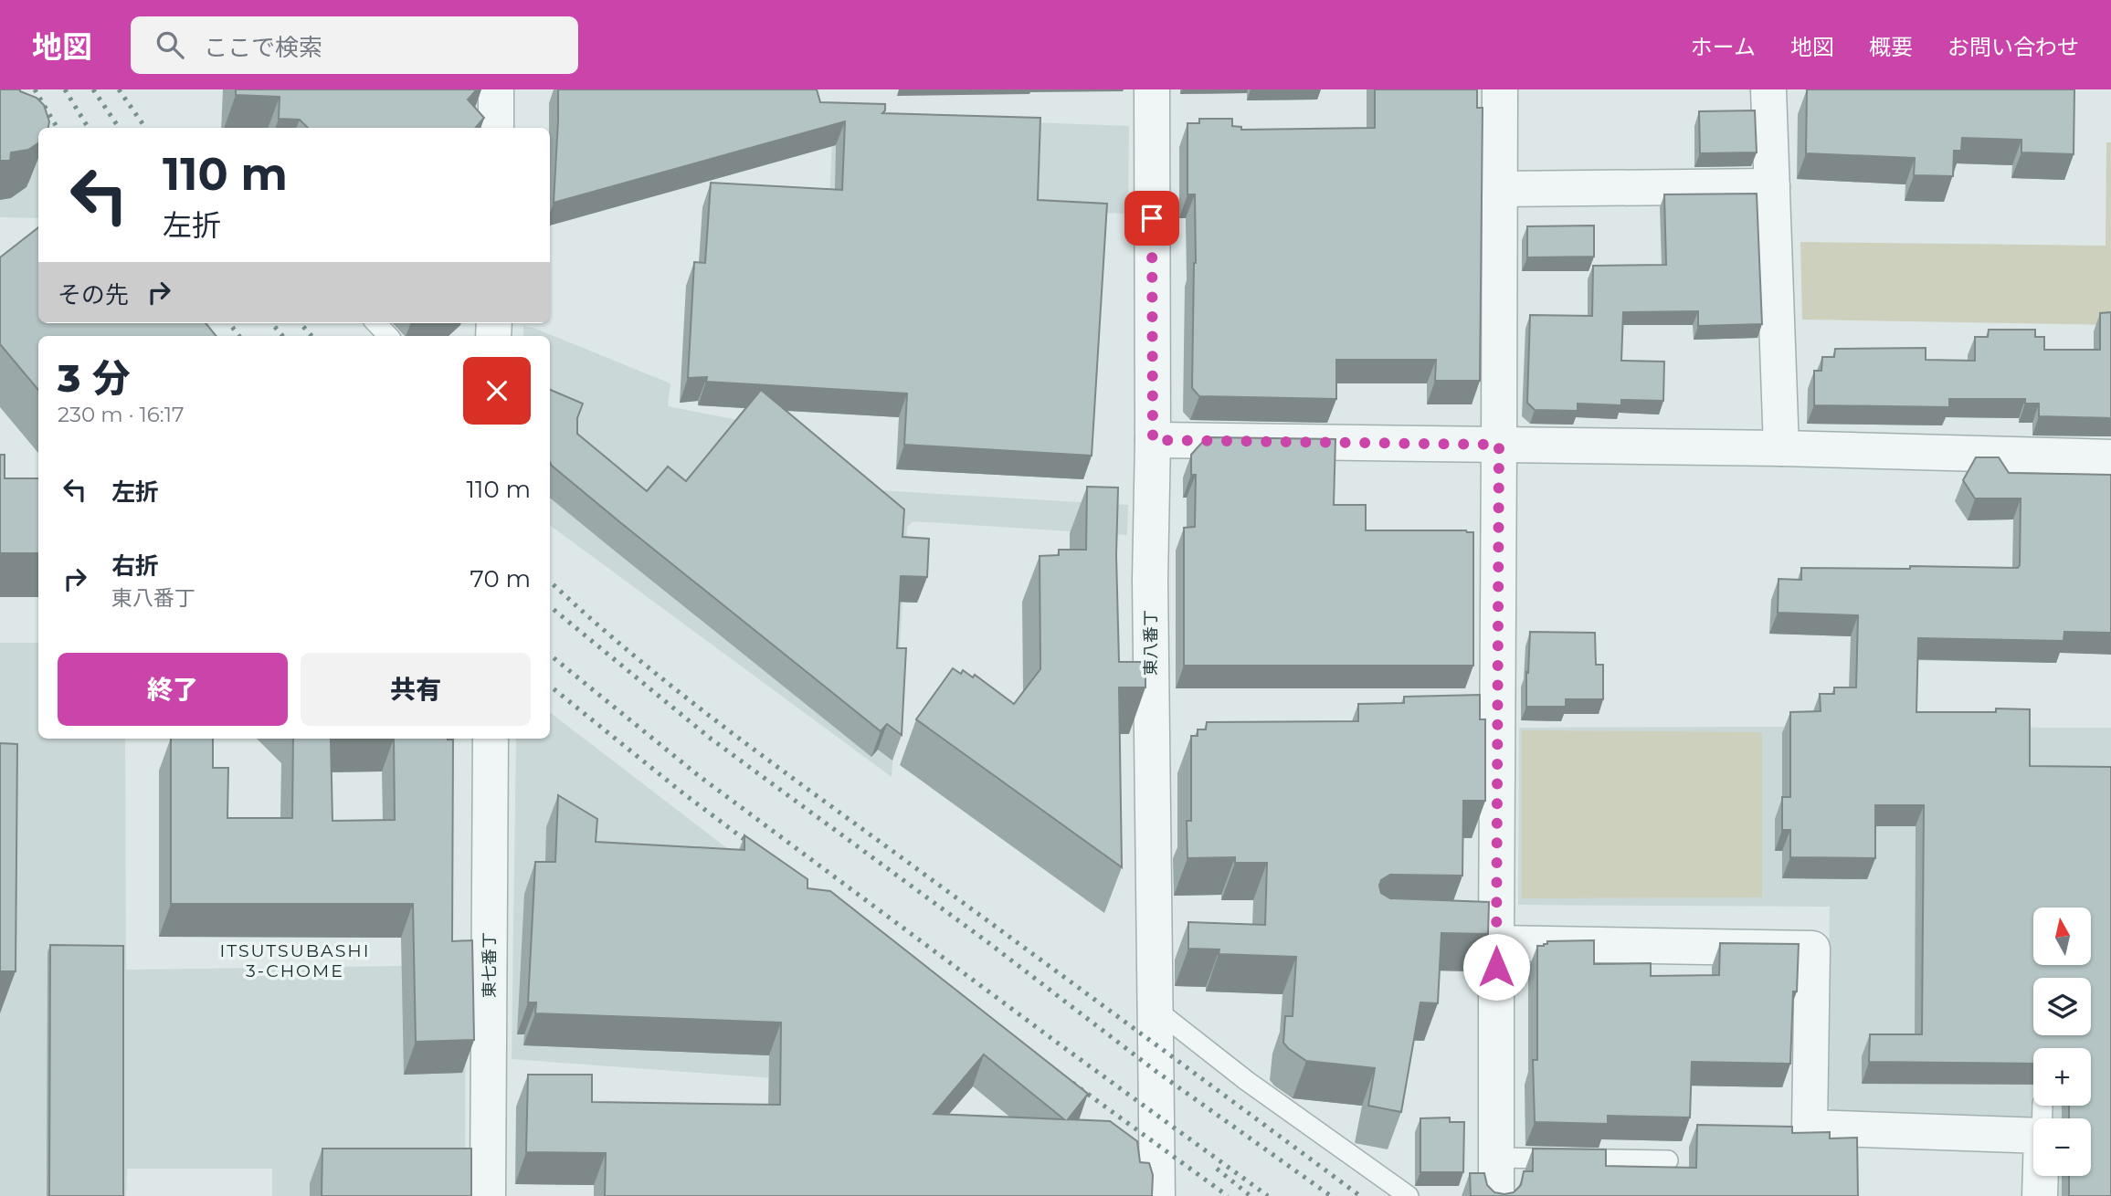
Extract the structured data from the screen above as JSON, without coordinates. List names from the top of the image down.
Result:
{
  "streets": {
    "street": ["東八番丁", "東七番丁"]
  },
  "districts": ["ITSUTSUBASHI 3-CHOME"],
  "north": "top",
  "page": {
    "header": "地図",
    "search": "ここで検索",
    "nav": [
      "ホーム",
      "地図",
      "概要",
      "お問い合わせ"
    ],
    "turn": ["110 m", "左折"],
    "then": "その先",
    "heading": ["3 分", "230 m · 16:17"],
    "list": [
      {
        "name": "左折",
        "value": "110 m"
      },
      {
        "name": "右折",
        "note": "東八番丁",
        "value": "70 m"
      }
    ],
    "buttons": ["終了", "共有"],
    "map_buttons": ["+", "−"]
  }
}
